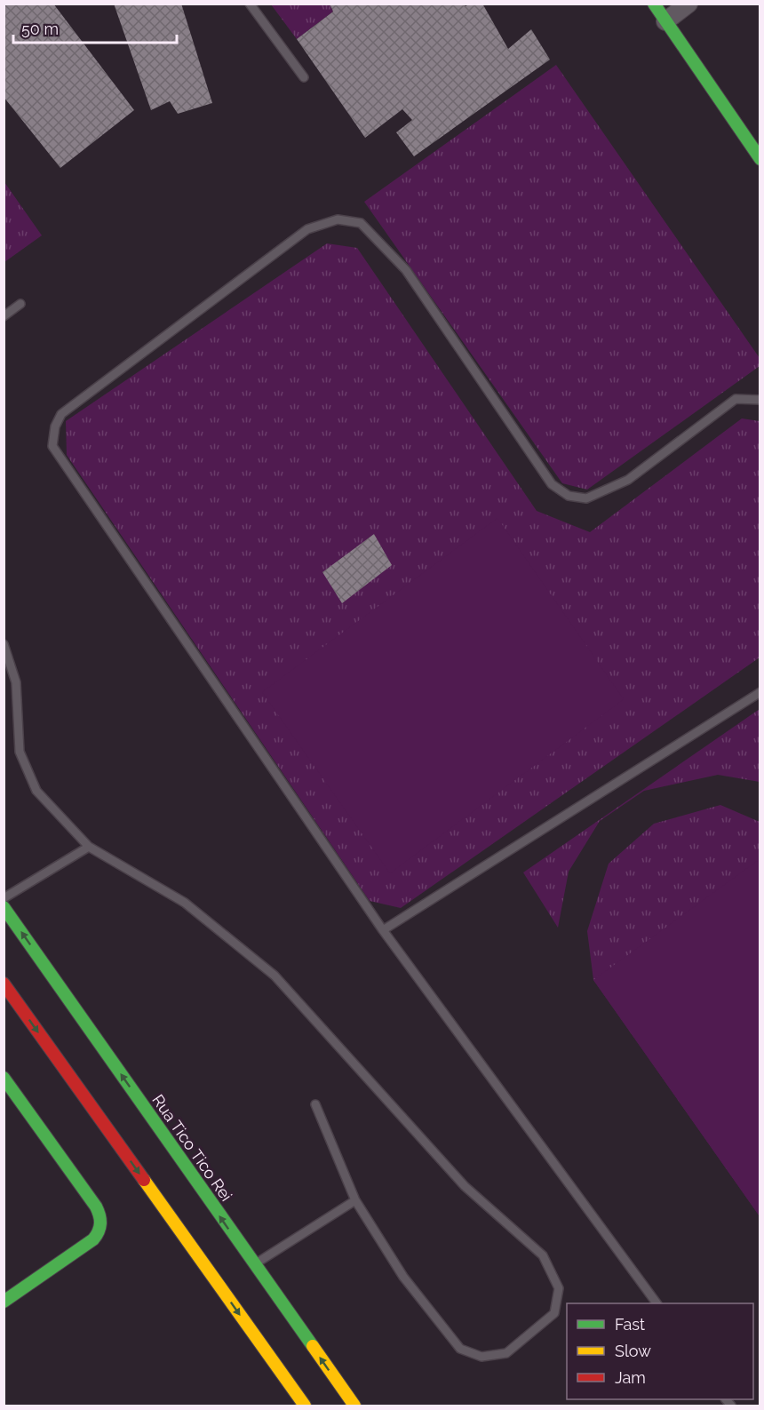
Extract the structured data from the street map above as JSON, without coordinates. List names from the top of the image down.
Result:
{
  "streets": {
    "street": ["Rua Tico Tico Rei"]
  },
  "legend": ["Fast", "Slow", "Jam"],
  "scale_bar": "50 m"
}
